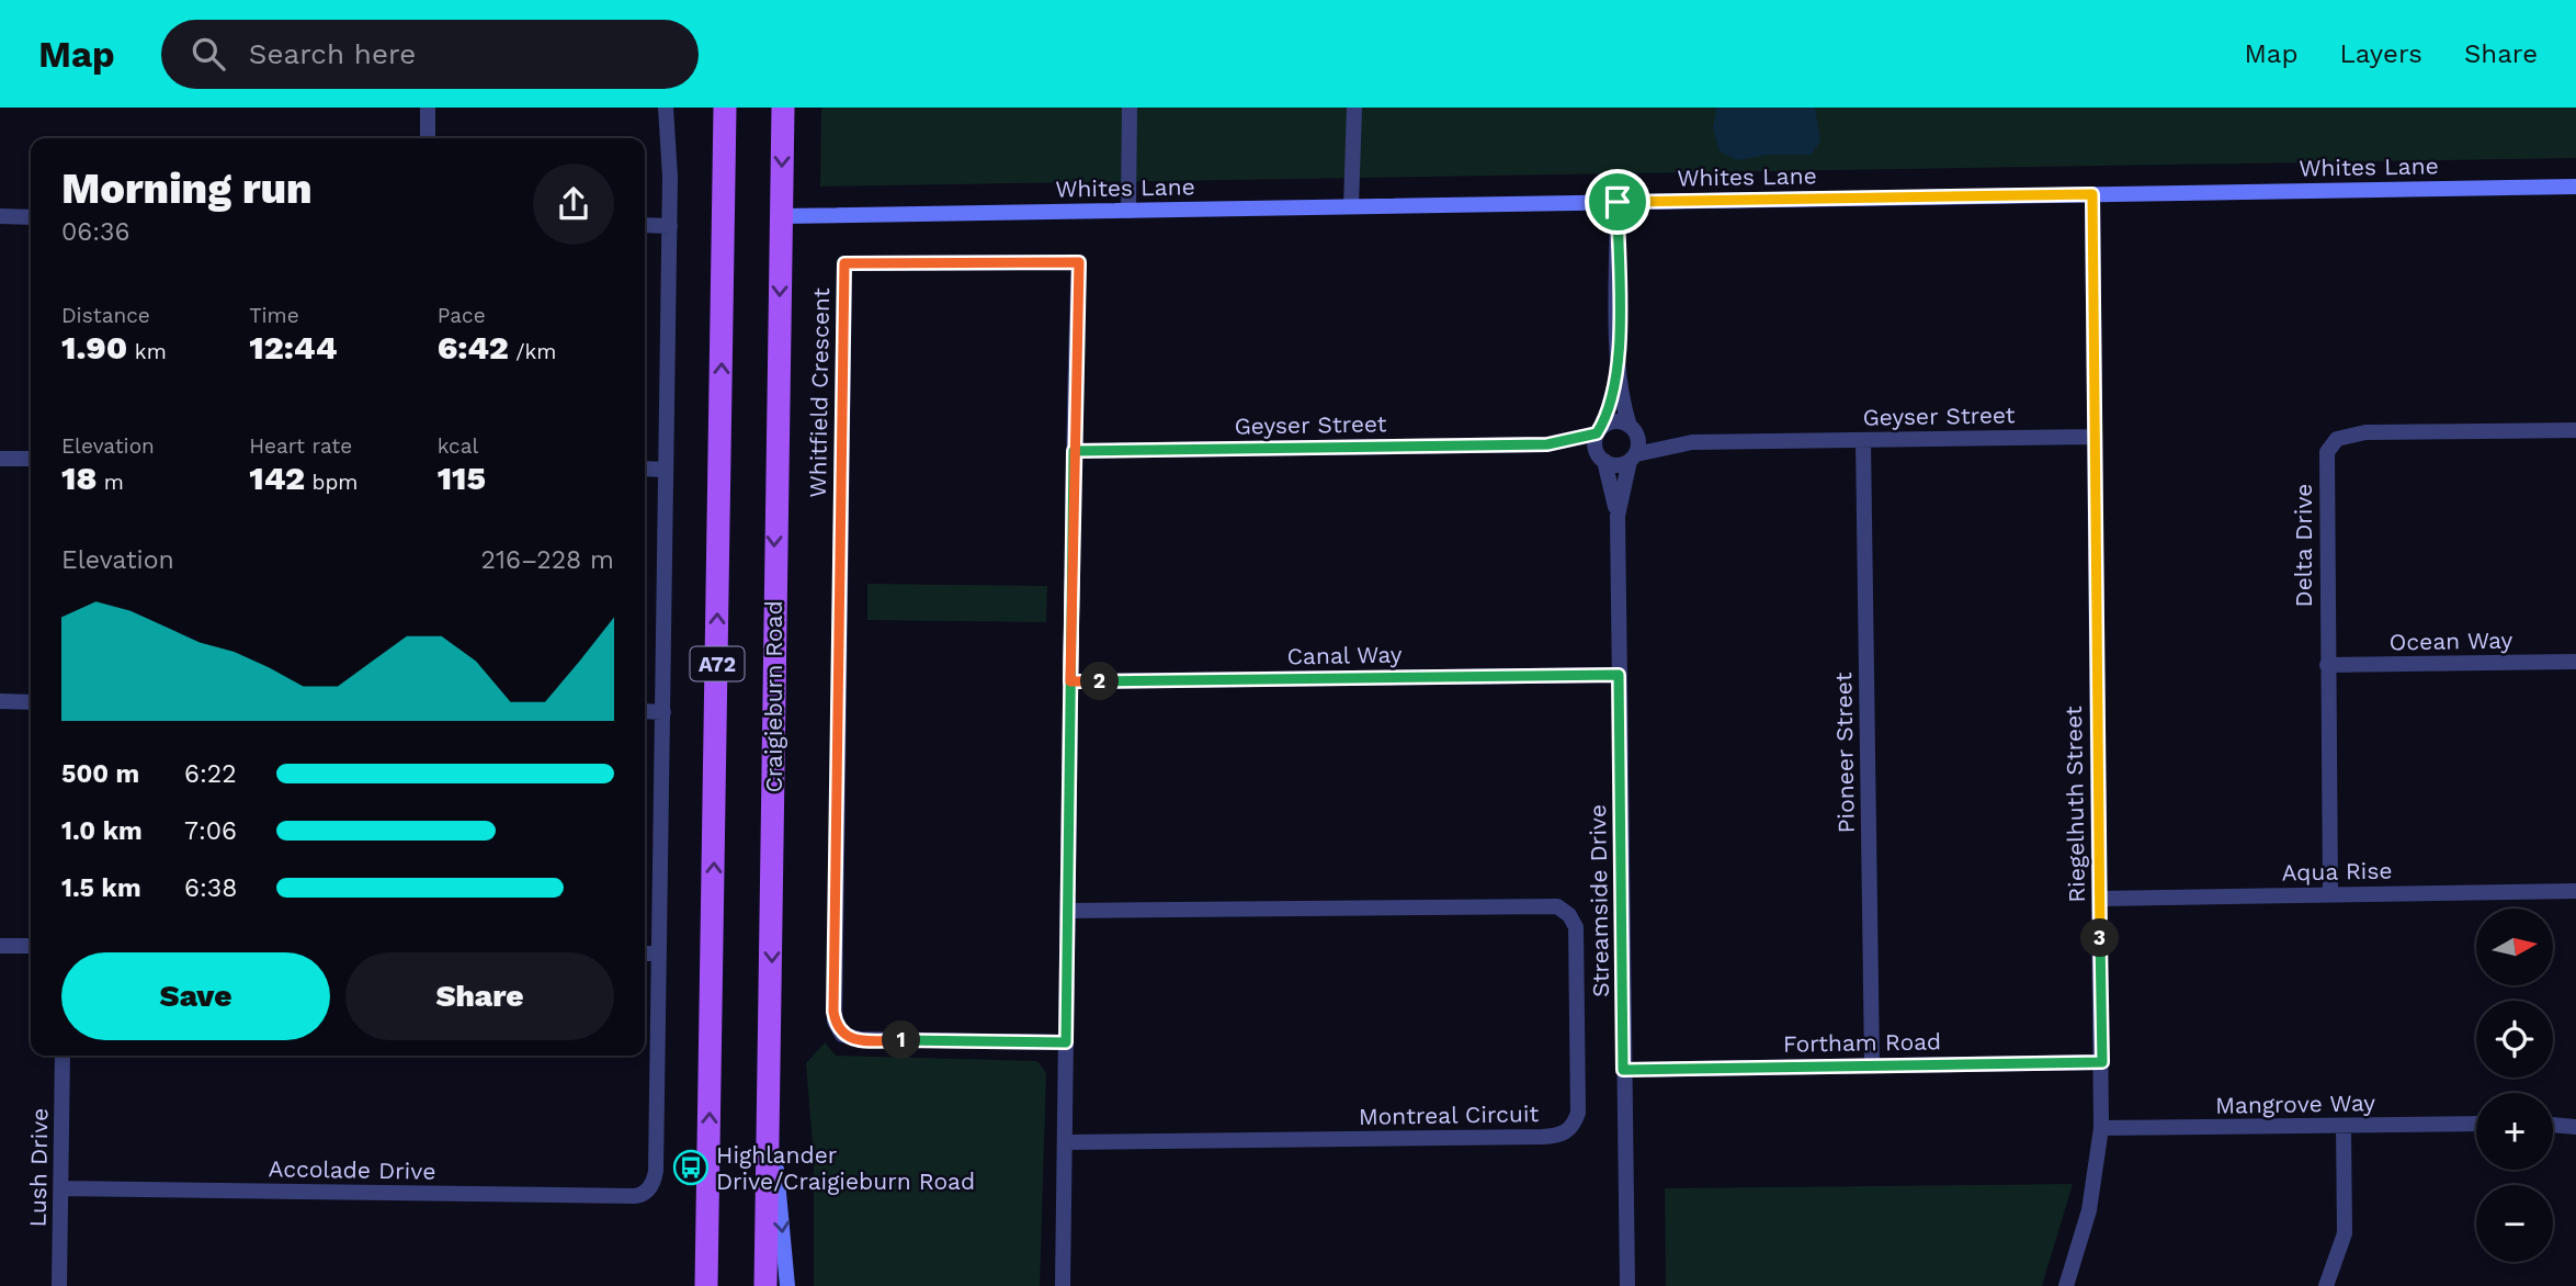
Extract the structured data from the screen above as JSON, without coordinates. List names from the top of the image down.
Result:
{
  "streets": {
    "main road": ["A72", "Craigieburn Road"],
    "street": [
      "Whites Lane",
      "Whitfield Crescent",
      "Geyser Street",
      "Delta Drive",
      "Ocean Way",
      "Canal Way",
      "Pioneer Street",
      "Riegelhuth Street",
      "Aqua Rise",
      "Streamside Drive",
      "Fortham Road",
      "Mangrove Way",
      "Montreal Circuit",
      "Lush Drive",
      "Accolade Drive"
    ]
  },
  "crossings": [
    ["Whites Lane", "Craigieburn Road"],
    ["Whites Lane", "Riegelhuth Street"],
    ["Whitfield Crescent", "Geyser Street"],
    ["Whitfield Crescent", "Canal Way"],
    ["Whitfield Crescent", "Montreal Circuit"],
    ["Geyser Street", "Pioneer Street"],
    ["Geyser Street", "Riegelhuth Street"],
    ["Geyser Street", "Streamside Drive"],
    ["Delta Drive", "Ocean Way"],
    ["Delta Drive", "Aqua Rise"],
    ["Canal Way", "Streamside Drive"],
    ["Pioneer Street", "Fortham Road"],
    ["Riegelhuth Street", "Aqua Rise"],
    ["Riegelhuth Street", "Fortham Road"],
    ["Riegelhuth Street", "Mangrove Way"],
    ["Streamside Drive", "Fortham Road"],
    ["Lush Drive", "Accolade Drive"]
  ],
  "places": {
    "bus stop": ["Highlander Drive/Craigieburn Road"]
  },
  "north": "right",
  "page": {
    "header": "Map",
    "search": "Search here",
    "nav": ["Map", "Layers", "Share"],
    "heading": ["Morning run", "06:36"],
    "stats": [
      ["Distance", "1.90 km"],
      ["Time", "12:44"],
      ["Pace", "6:42 /km"],
      ["Elevation", "18 m"],
      ["Heart rate", "142 bpm"],
      ["kcal", "115"]
    ],
    "chart": ["Elevation", "216–228 m"],
    "pins": ["2", "3", "1"],
    "list": [
      {
        "name": "500 m",
        "note": "6:22"
      },
      {
        "name": "1.0 km",
        "note": "7:06"
      },
      {
        "name": "1.5 km",
        "note": "6:38"
      }
    ],
    "map_buttons": ["+", "−"],
    "buttons": ["Save", "Share"]
  }
}
